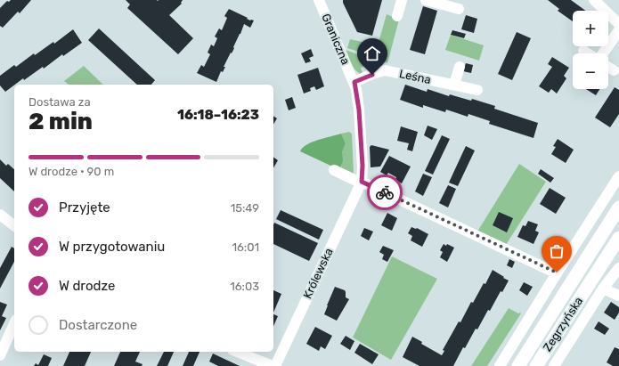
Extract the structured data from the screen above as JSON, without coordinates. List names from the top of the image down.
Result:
{
  "streets": {
    "main road": ["Zegrzyńska"],
    "street": ["Graniczna", "Leśna", "Królewska"]
  },
  "crossings": [
    ["Graniczna", "Leśna"],
    ["Graniczna", "Królewska"]
  ],
  "page": {
    "map_buttons": ["+", "−"],
    "heading": ["2 min", "Dostawa za", "16:18–16:23"],
    "bar": "W drodze · 90 m",
    "list": [
      ["Przyjęte", "15:49"],
      ["W przygotowaniu", "16:01"],
      ["W drodze", "16:03"],
      "Dostarczone"
    ]
  }
}
